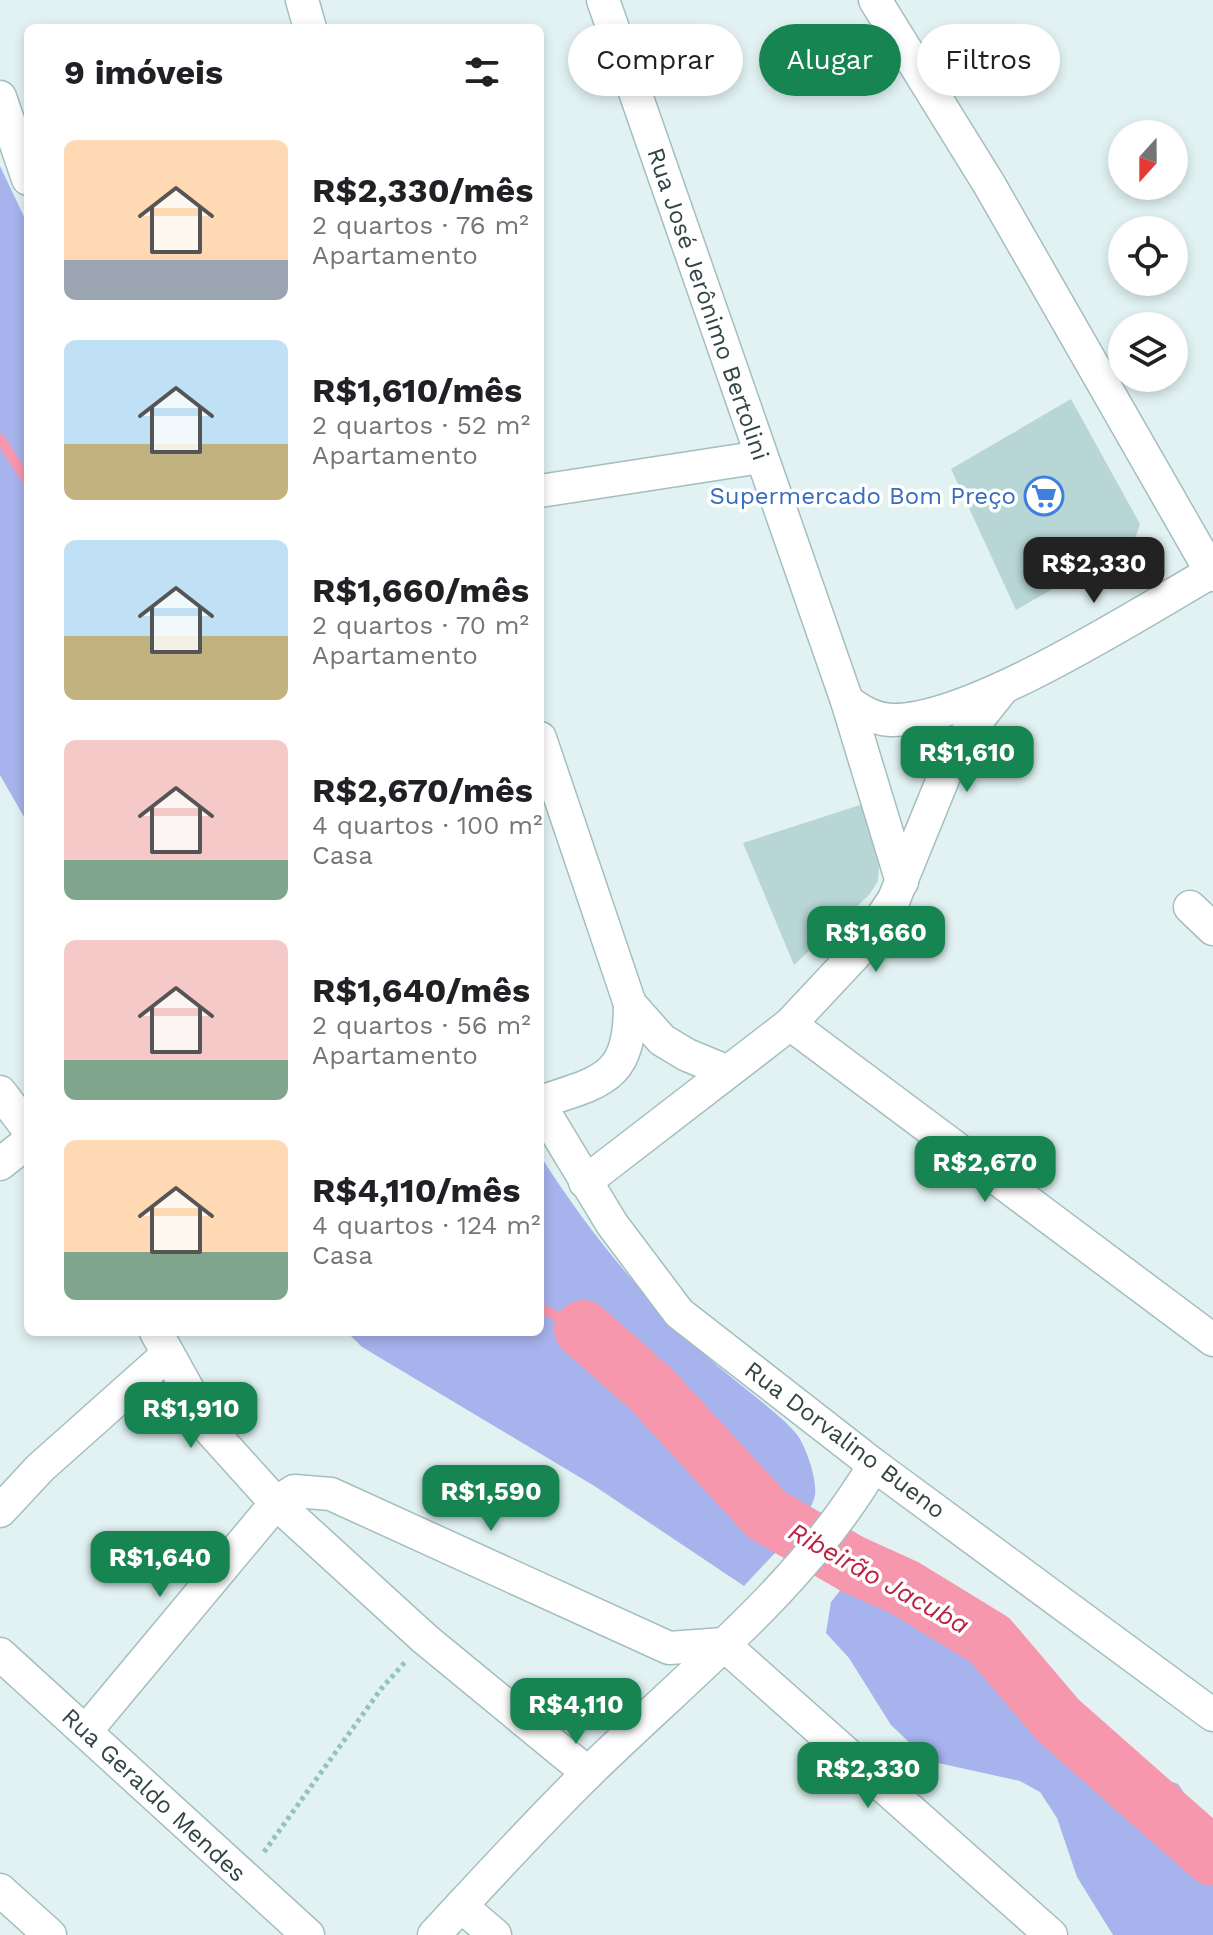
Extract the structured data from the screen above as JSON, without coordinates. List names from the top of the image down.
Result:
{
  "streets": {
    "street": ["Rua José Jerônimo Bertolini", "Rua Dorvalino Bueno", "Rua Geraldo Mendes"]
  },
  "water": ["Ribeirão Jacuba"],
  "places": {
    "supermarket": ["Supermercado Bom Preço"]
  },
  "north": "bottom",
  "page": {
    "chip": ["Comprar", "Alugar", "Filtros"],
    "heading": "9 imóveis",
    "list": [
      {
        "name": "R$2,330/mês",
        "note": "2 quartos · 76 m² · Apartamento"
      },
      {
        "name": "R$1,610/mês",
        "note": "2 quartos · 52 m² · Apartamento"
      },
      {
        "name": "R$1,660/mês",
        "note": "2 quartos · 70 m² · Apartamento"
      },
      {
        "name": "R$2,670/mês",
        "note": "4 quartos · 100 m² · Casa"
      },
      {
        "name": "R$1,640/mês",
        "note": "2 quartos · 56 m² · Apartamento"
      },
      {
        "name": "R$4,110/mês",
        "note": "4 quartos · 124 m² · Casa"
      }
    ],
    "price": [
      "R$2,330",
      "R$1,610",
      "R$1,660",
      "R$2,670",
      "R$1,910",
      "R$1,590",
      "R$1,640",
      "R$4,110",
      "R$2,330"
    ]
  }
}
